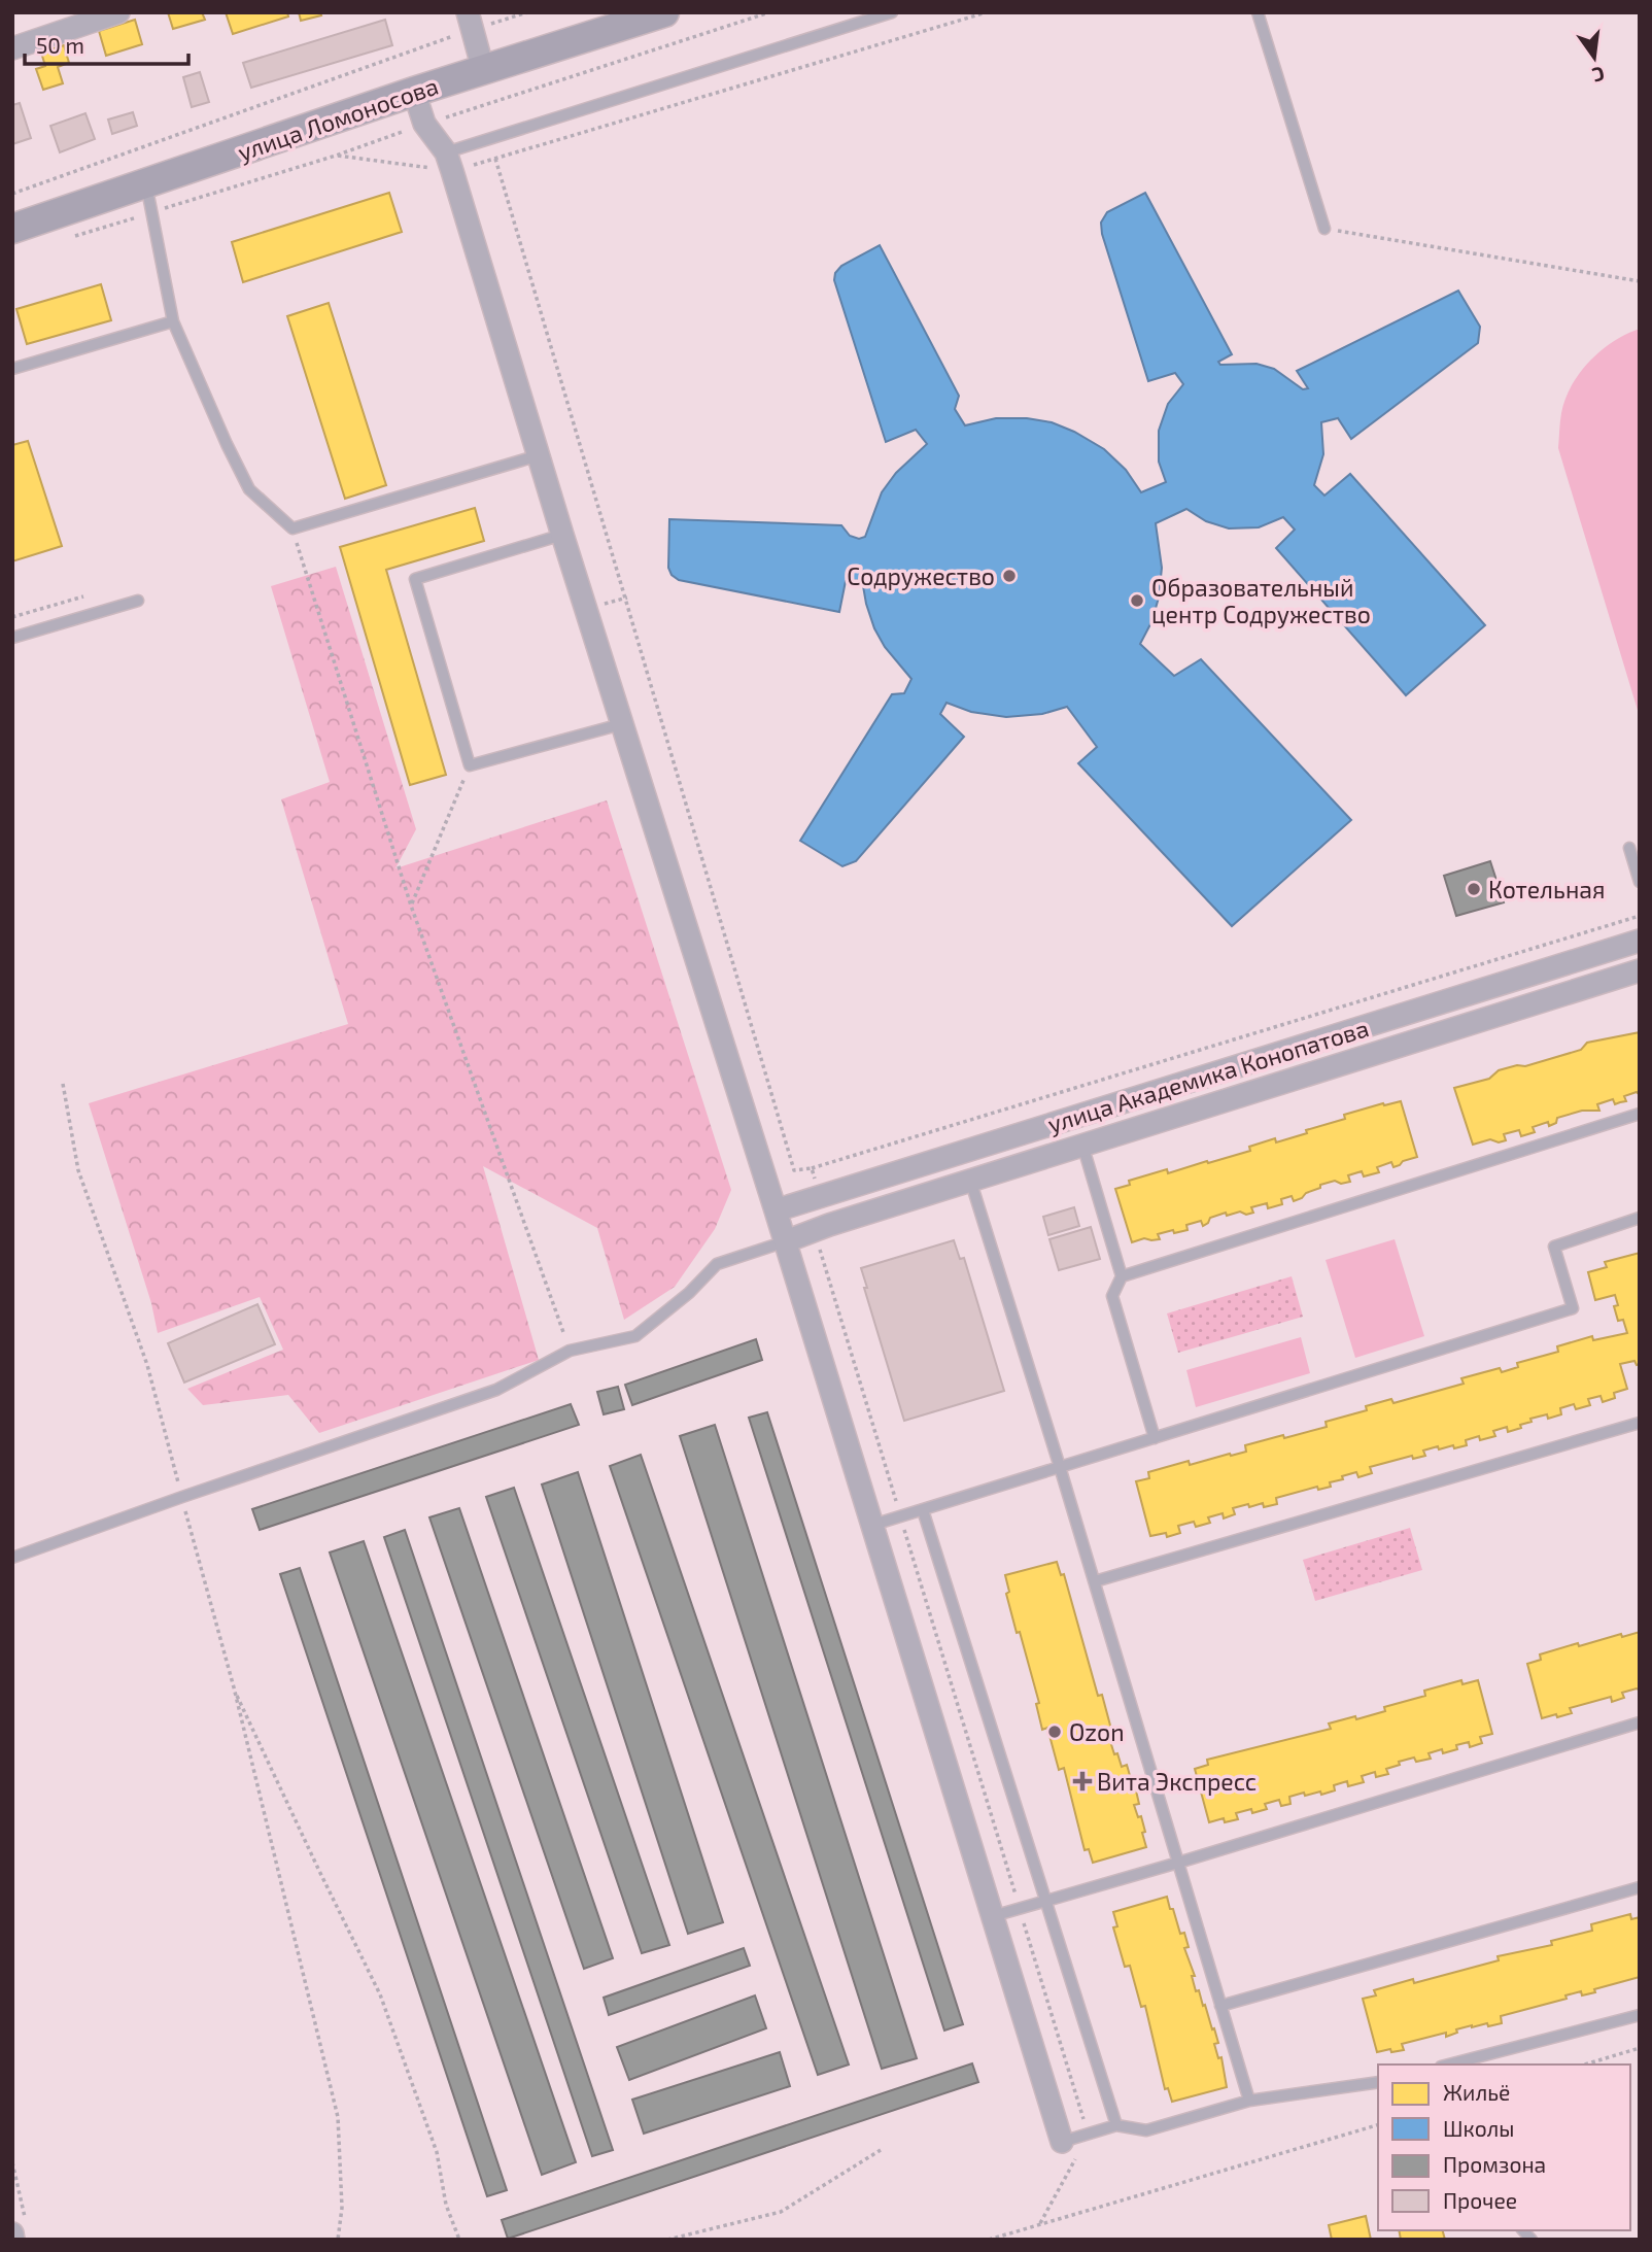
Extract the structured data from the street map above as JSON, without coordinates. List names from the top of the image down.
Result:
{
  "streets": {
    "main road": ["улица Ломоносова"],
    "street": ["улица Академика Конопатова"]
  },
  "places": {
    "other": [
      "Содружество",
      "Образовательный центр Содружество",
      "Котельная",
      "Ozon"
    ],
    "health": ["Вита Экспресс"]
  },
  "legend": [
    "Жильё",
    "Школы",
    "Промзона",
    "Прочее"
  ],
  "scale_bar": "50 m",
  "north": "bottom"
}
